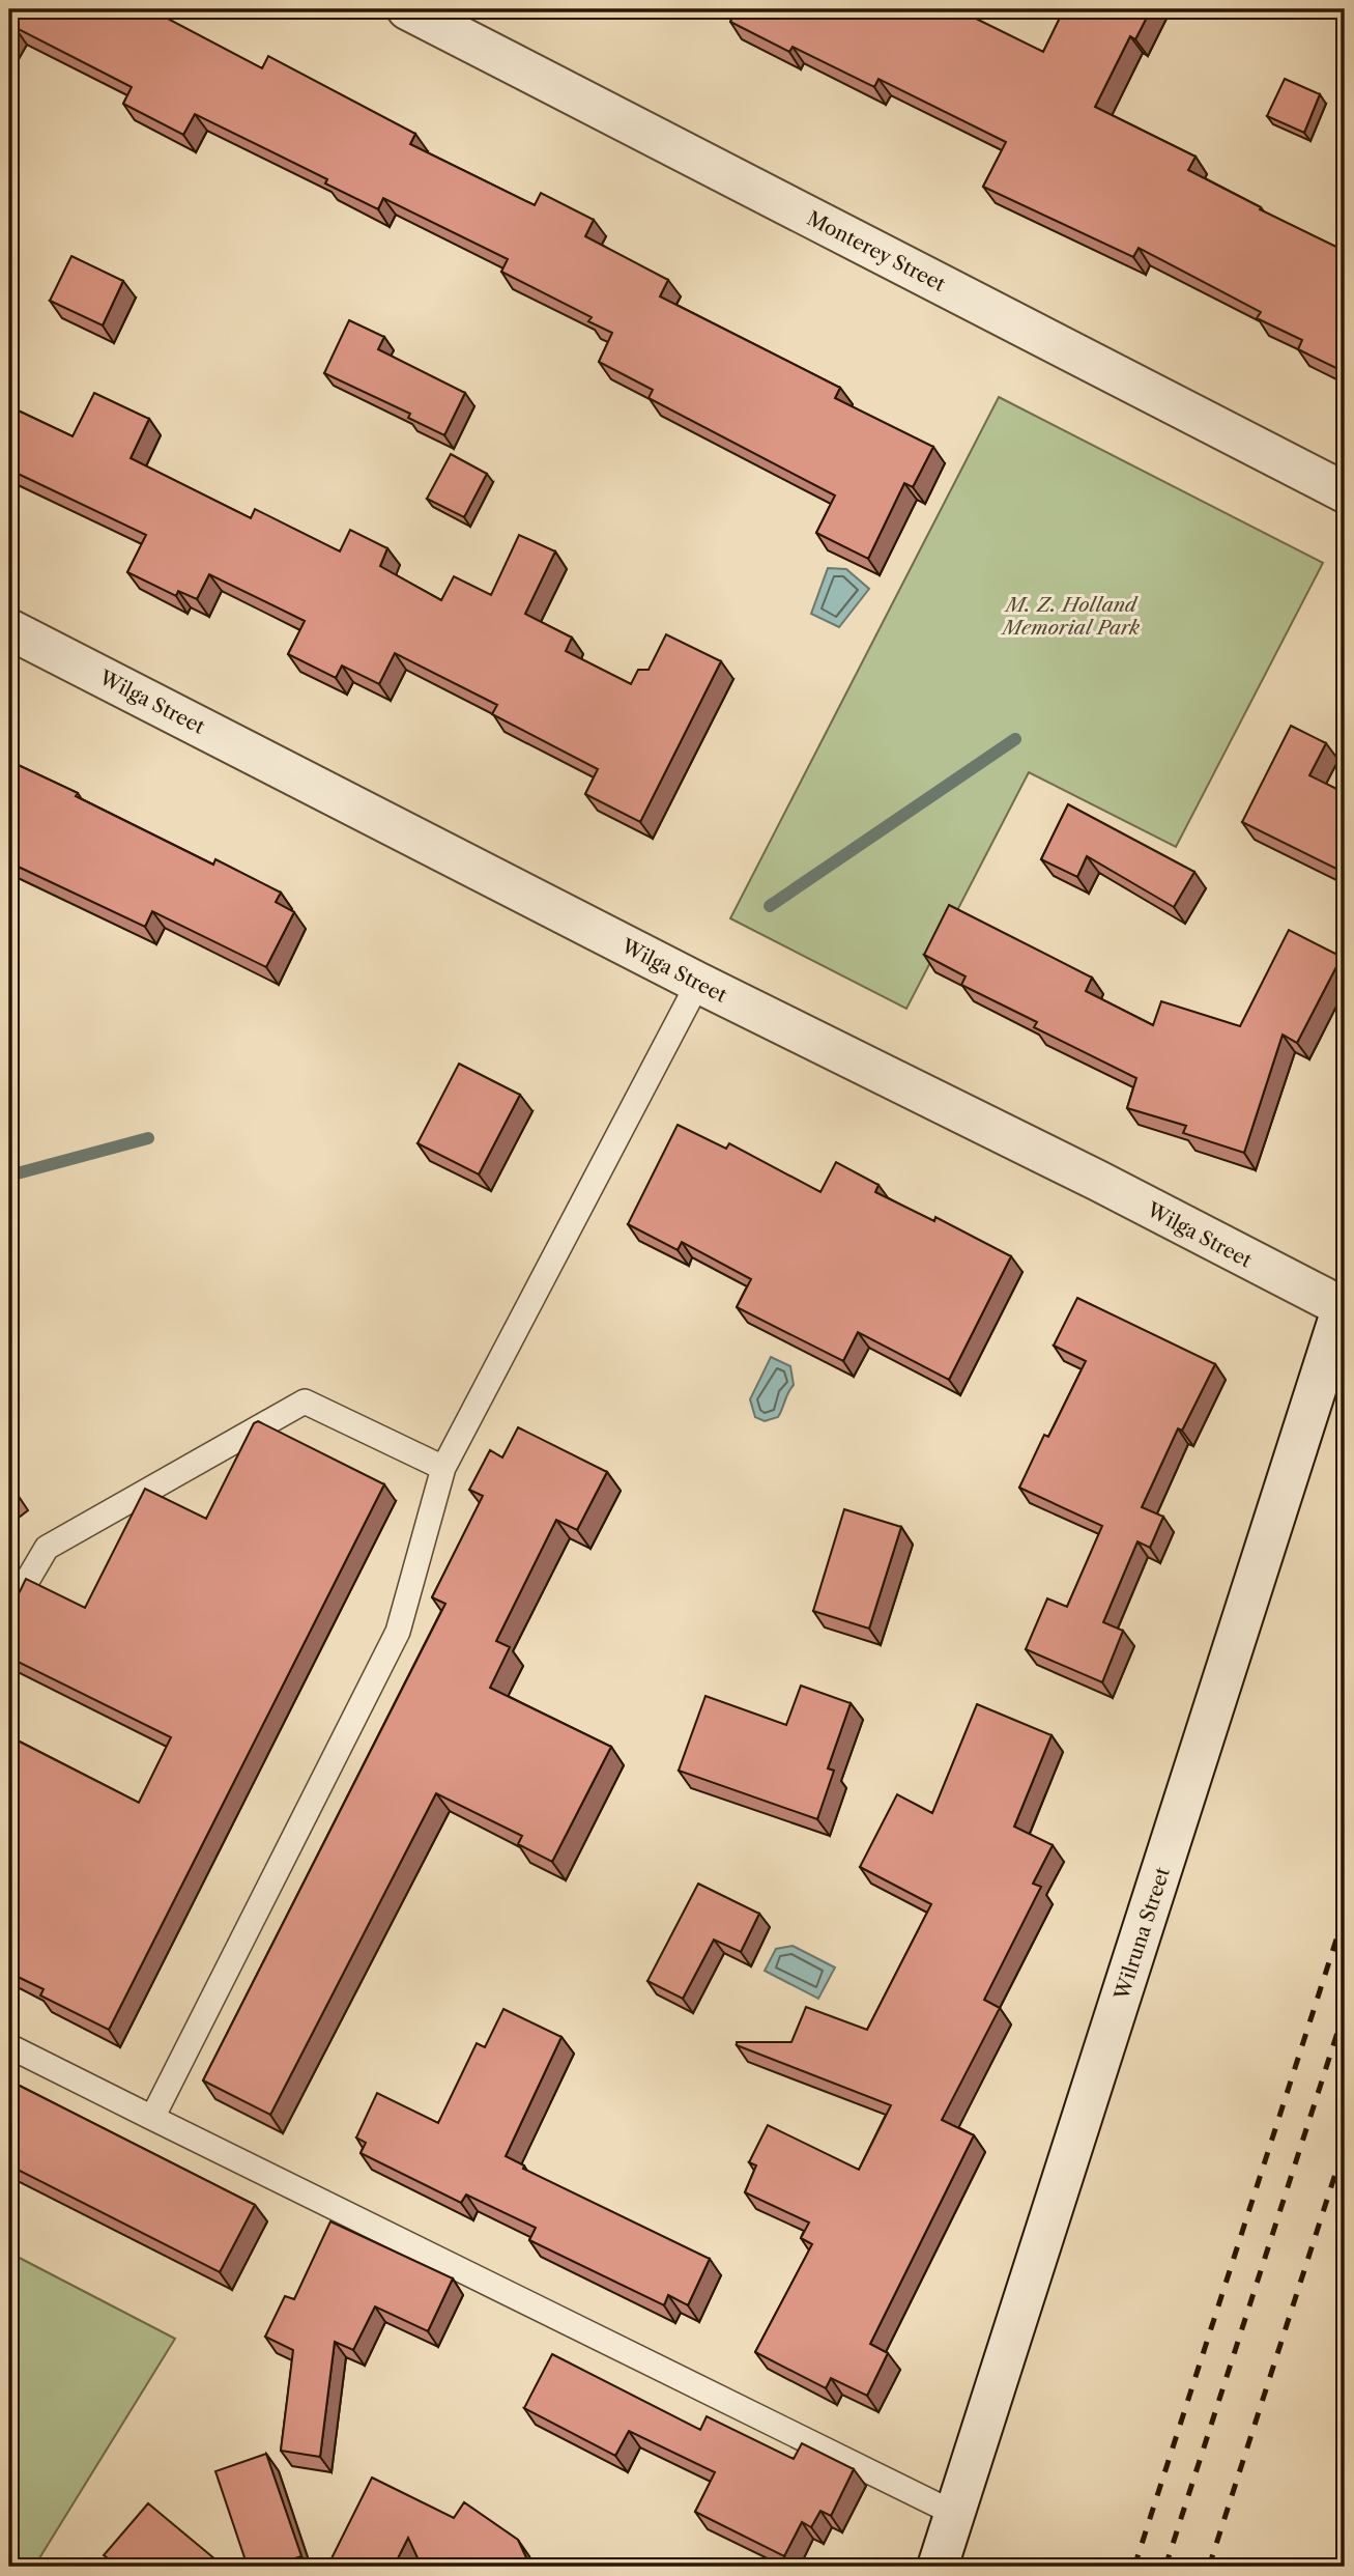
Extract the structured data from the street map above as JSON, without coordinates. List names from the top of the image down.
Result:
{
  "streets": {
    "street": ["Monterey Street", "Wilga Street", "Wilruna Street"]
  },
  "crossings": [
    ["Wilga Street", "Wilruna Street"]
  ],
  "parks": ["M. Z. Holland Memorial Park"]
}
